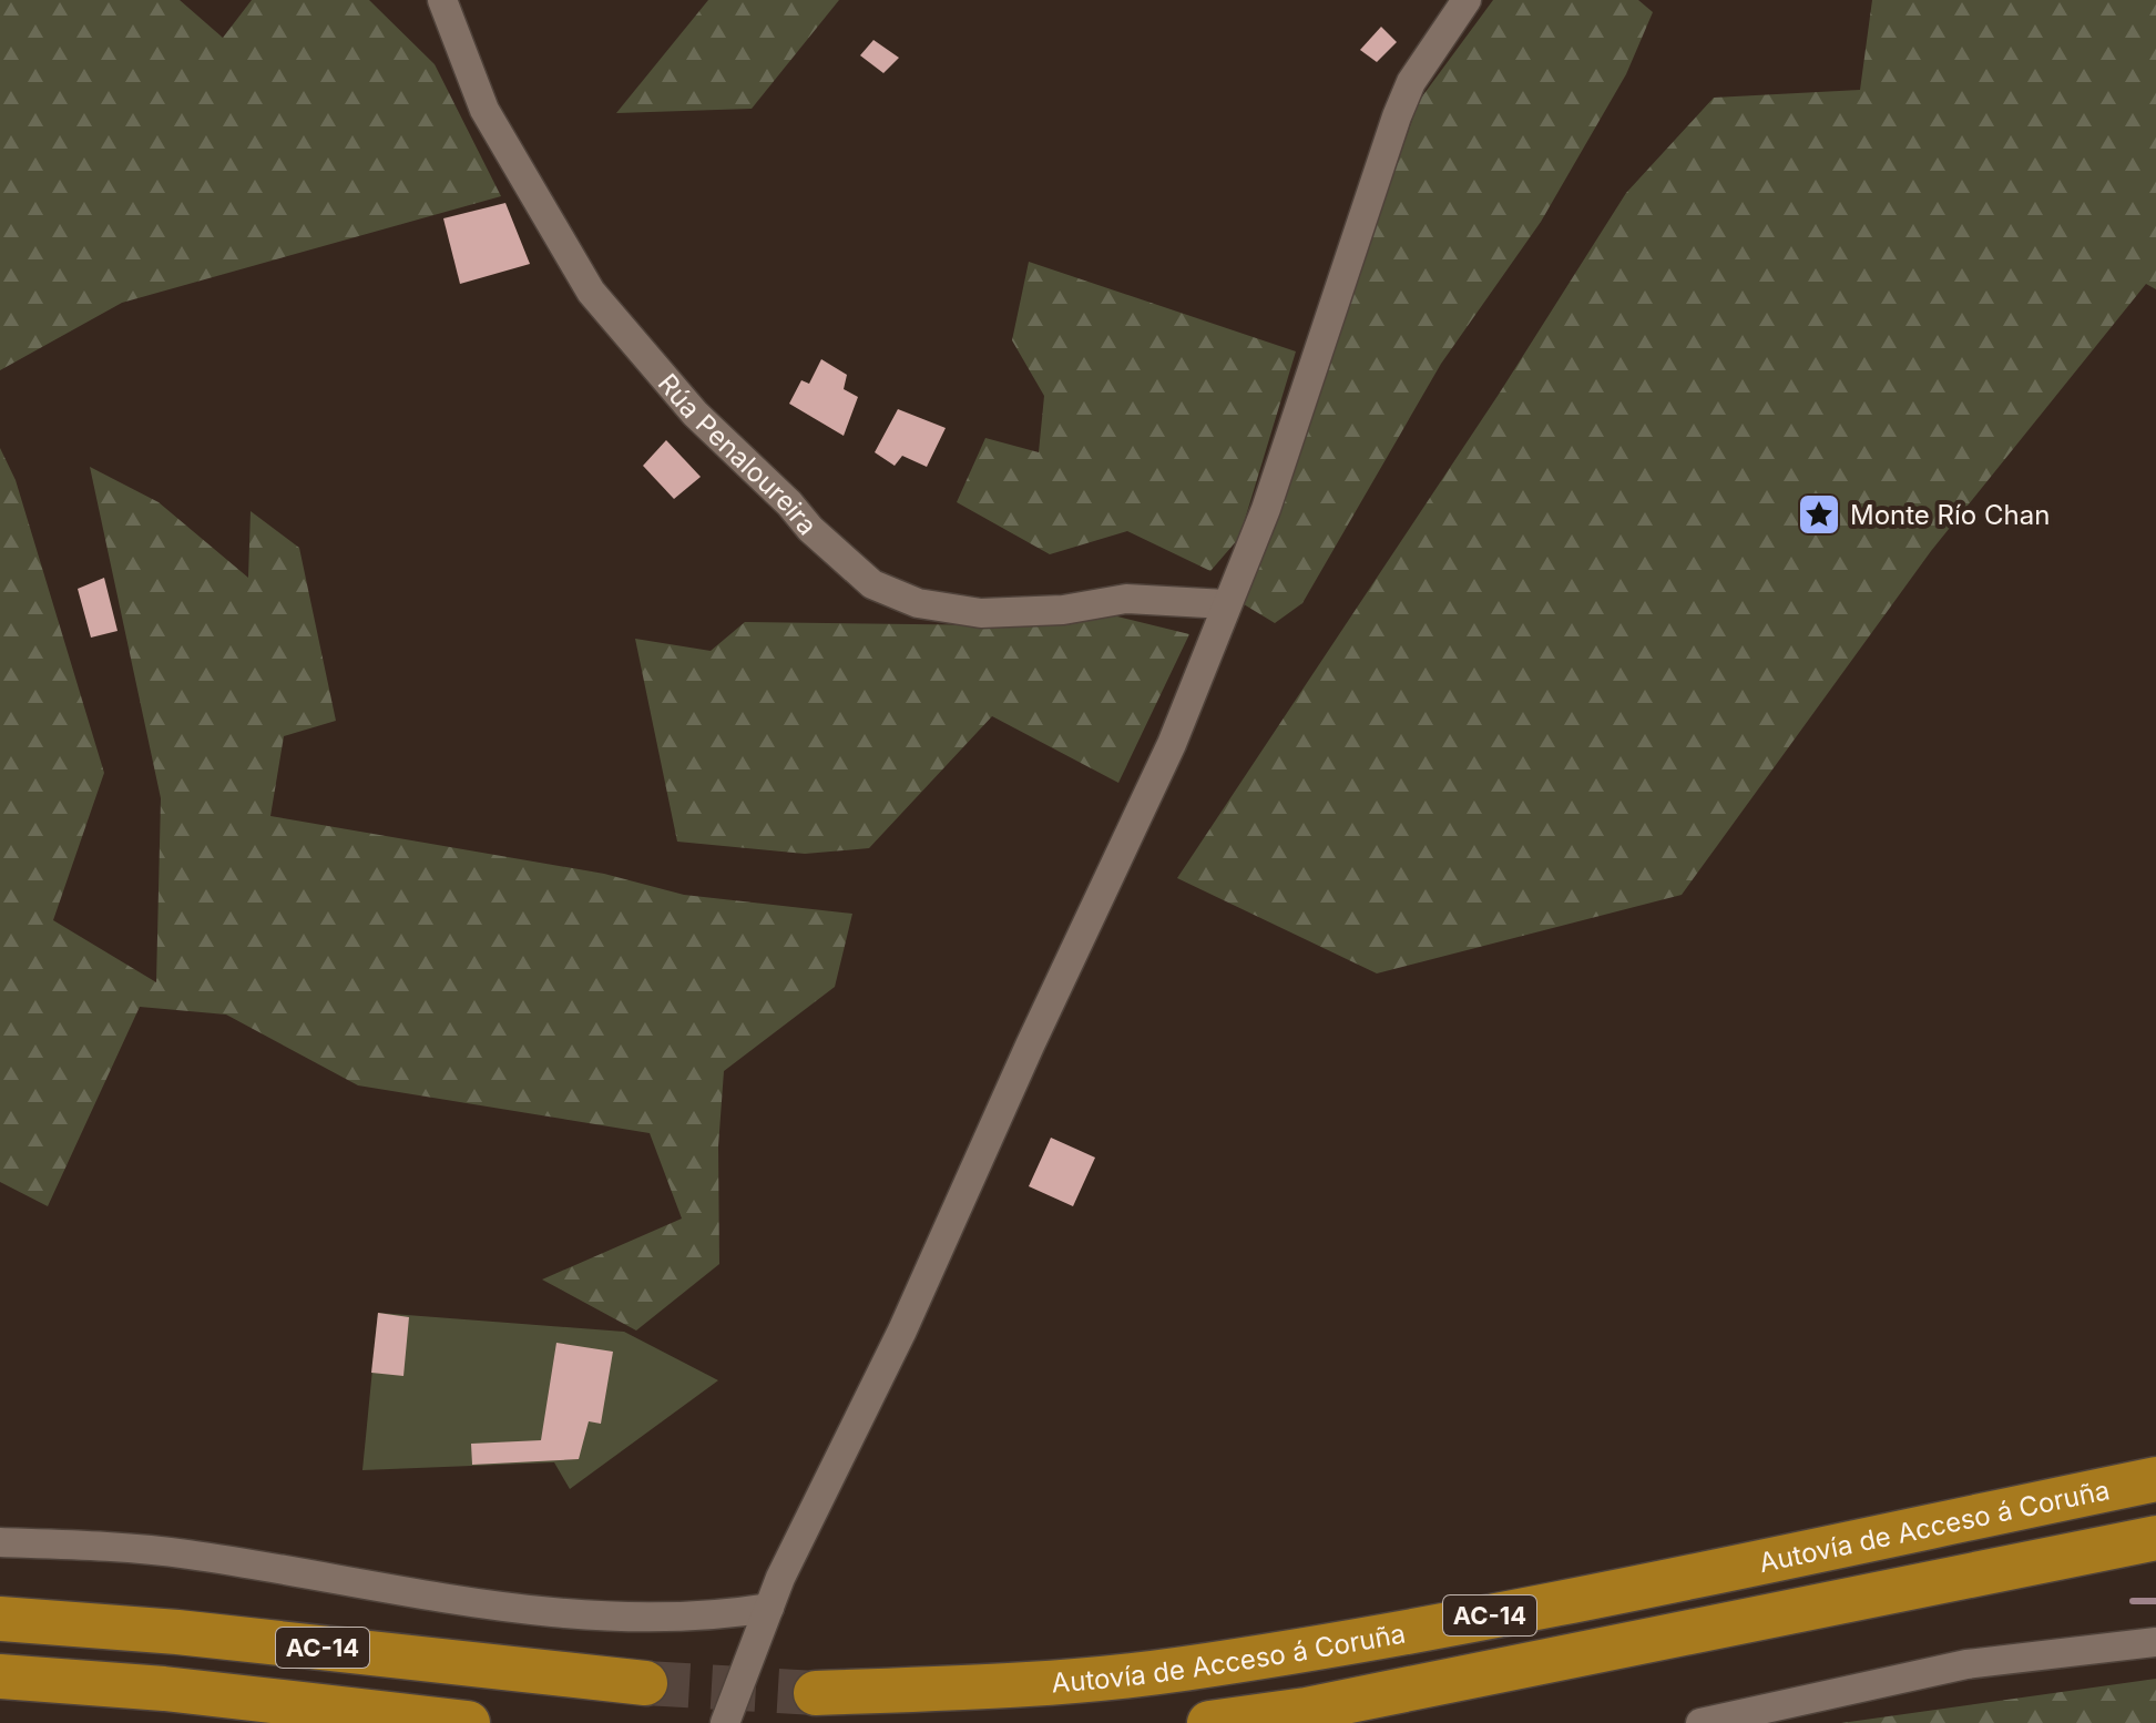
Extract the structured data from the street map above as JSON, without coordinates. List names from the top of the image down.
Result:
{
  "streets": {
    "highway": ["Autovía de Acceso á Coruña", "AC-14"],
    "street": ["Rúa Penaloureira"]
  },
  "places": {
    "place": ["Monte Río Chan"]
  }
}
